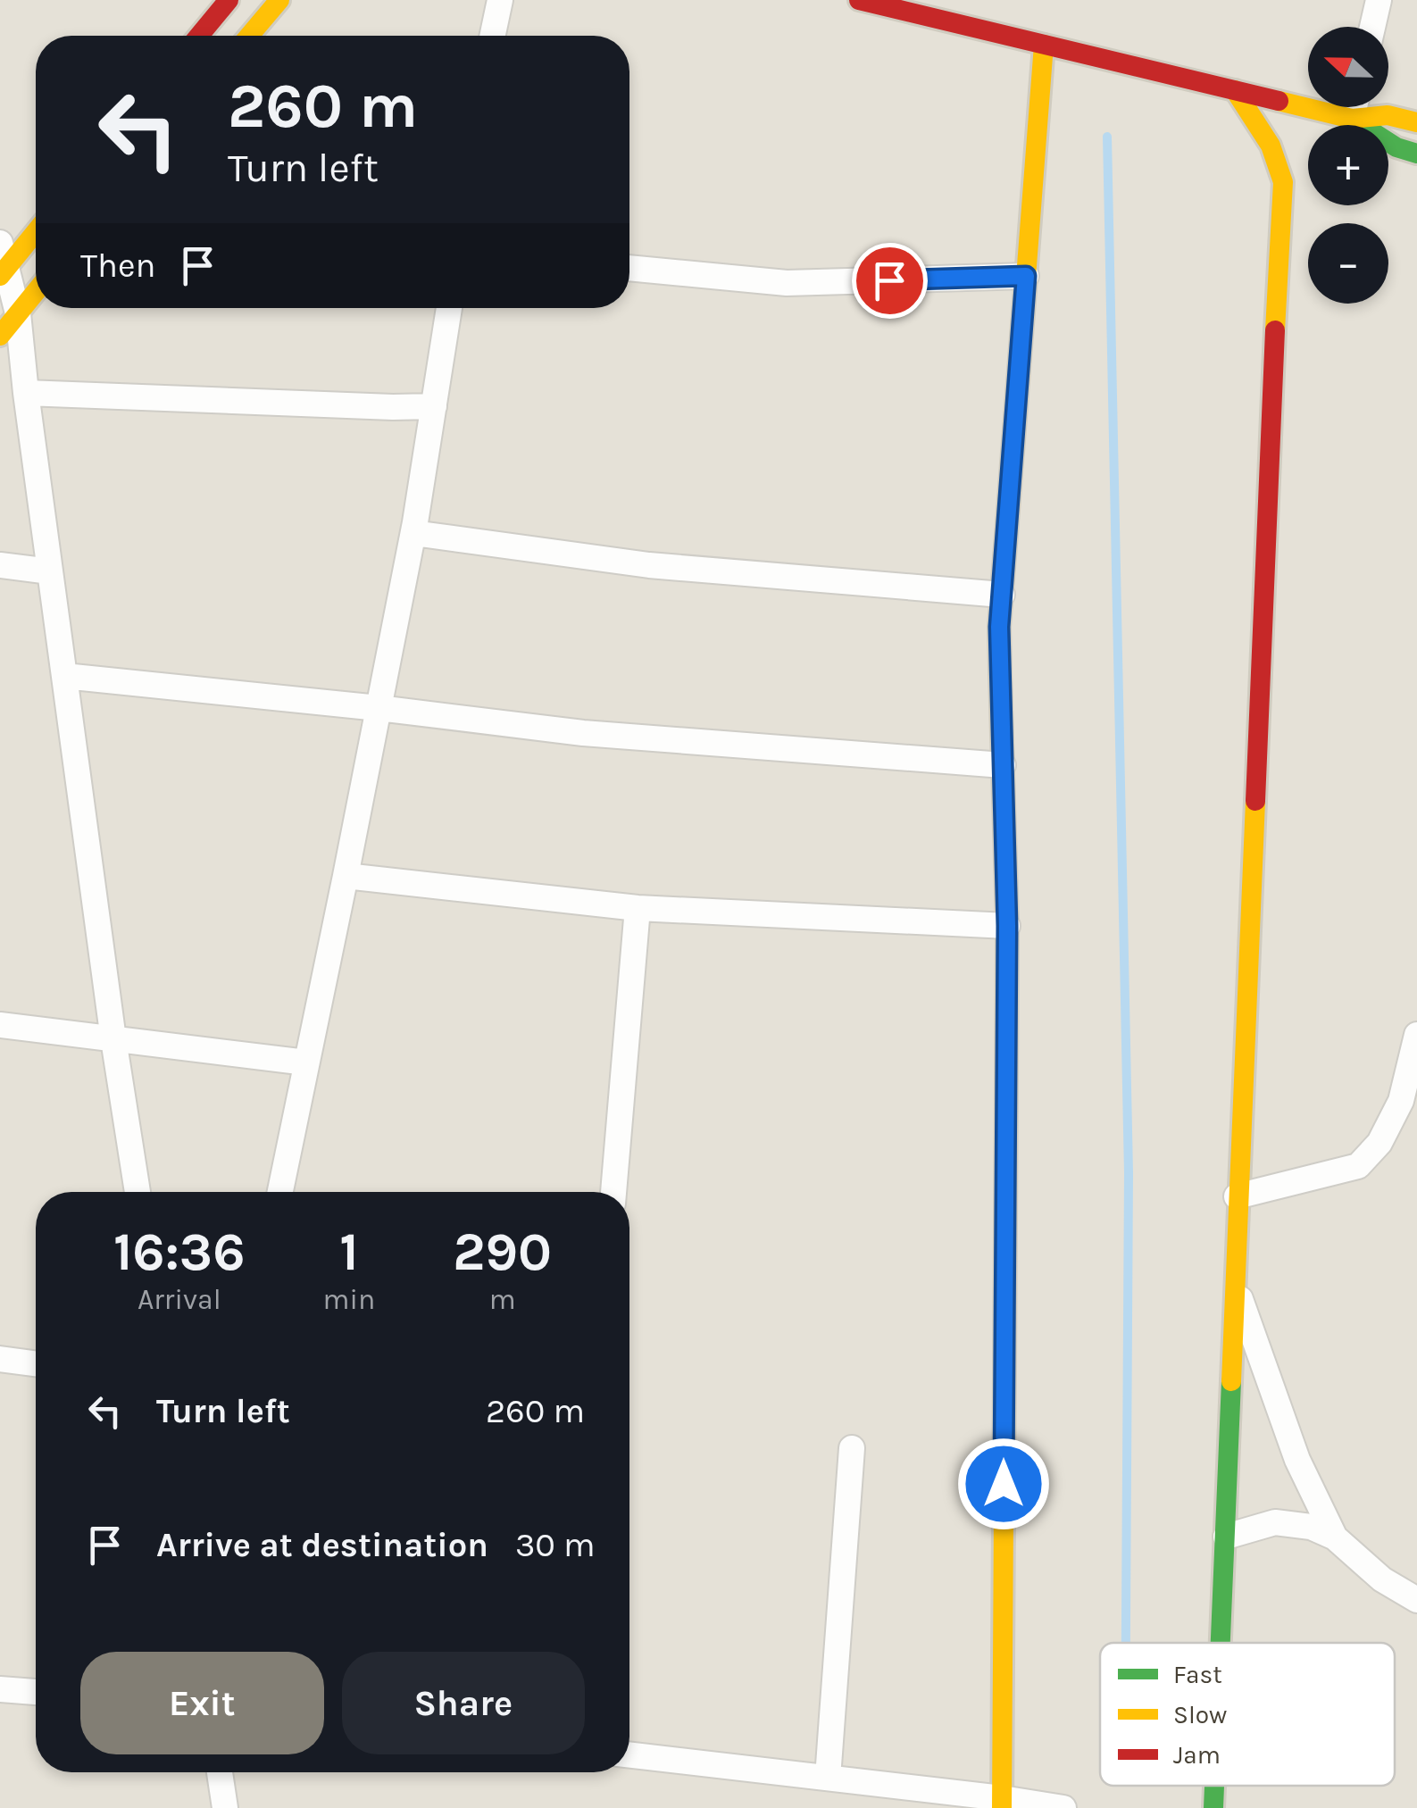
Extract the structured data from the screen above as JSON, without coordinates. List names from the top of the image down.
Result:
{
  "legend": ["Fast", "Slow", "Jam"],
  "north": "left",
  "page": {
    "map_buttons": ["+", "−"],
    "turn": ["260 m", "Turn left"],
    "then": "Then",
    "eta": [
      "16:36",
      "Arrival",
      "1",
      "min",
      "290",
      "m"
    ],
    "list": [
      {
        "name": "Turn left",
        "value": "260 m"
      },
      {
        "name": "Arrive at destination",
        "value": "30 m"
      }
    ],
    "buttons": ["Exit", "Share"]
  }
}
